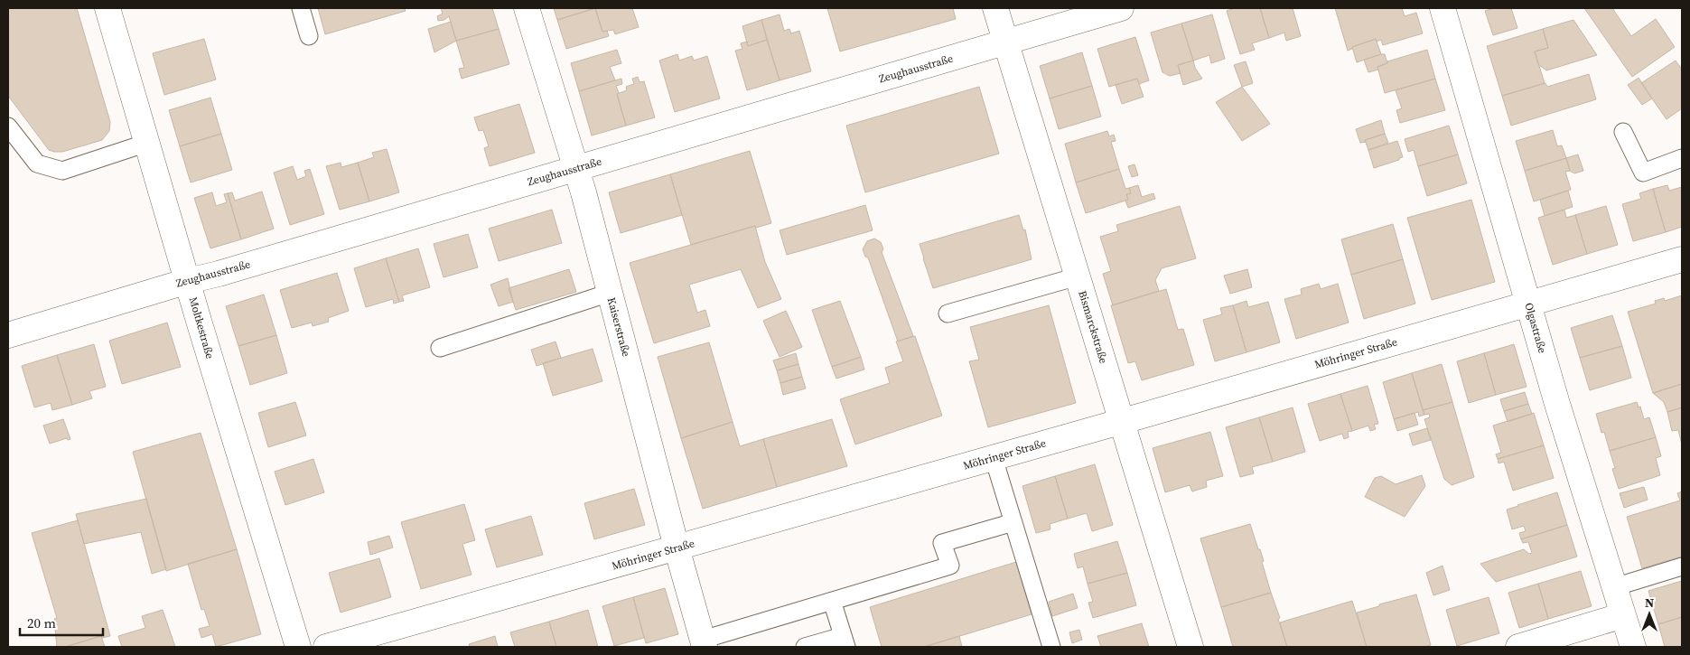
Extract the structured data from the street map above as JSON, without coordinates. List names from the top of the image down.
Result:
{
  "streets": {
    "street": [
      "Zeughausstraße",
      "Kaiserstraße",
      "Bismarckstraße",
      "Moltkestraße",
      "Olgastraße",
      "Möhringer Straße"
    ]
  },
  "crossings": [
    ["Zeughausstraße", "Kaiserstraße"],
    ["Zeughausstraße", "Bismarckstraße"],
    ["Zeughausstraße", "Moltkestraße"],
    ["Kaiserstraße", "Möhringer Straße"],
    ["Bismarckstraße", "Möhringer Straße"],
    ["Olgastraße", "Möhringer Straße"]
  ],
  "scale_bar": "20 m",
  "north": "top"
}
